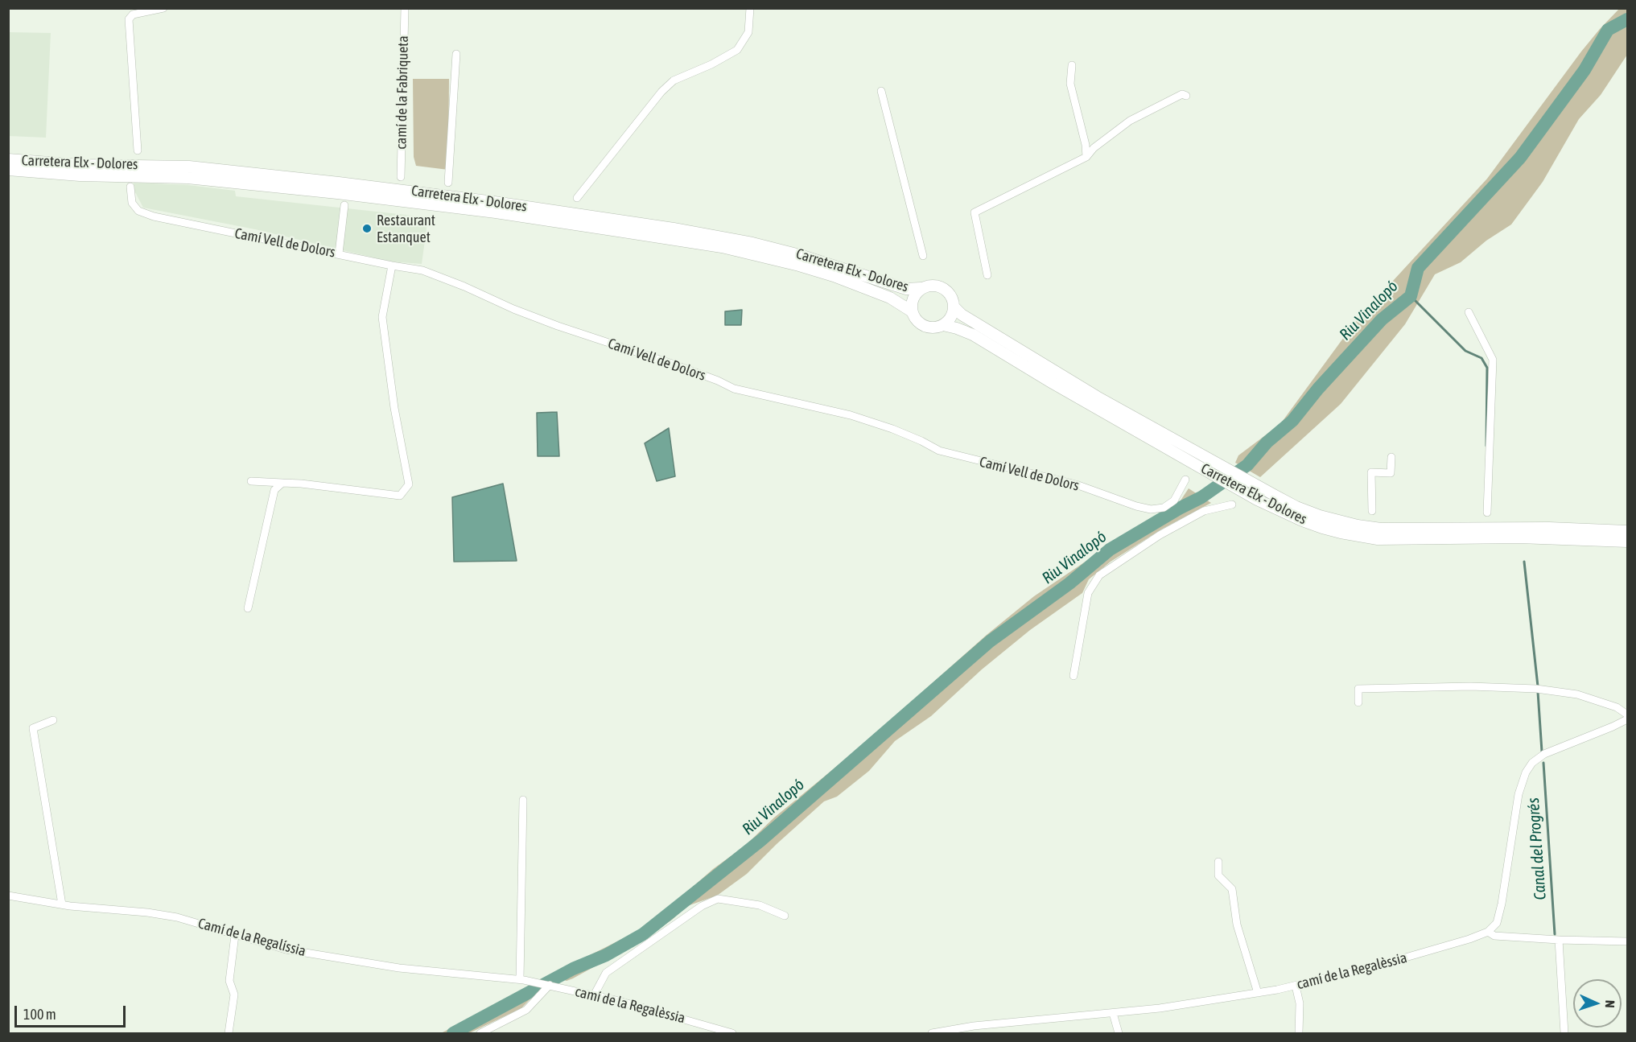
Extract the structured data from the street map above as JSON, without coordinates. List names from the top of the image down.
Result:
{
  "streets": {
    "main road": ["Carretera Elx - Dolores"],
    "street": [
      "camí de la Fabriqueta",
      "Camí Vell de Dolors",
      "Camí de la Regalíssia",
      "camí de la Regalèssia"
    ]
  },
  "crossings": [
    ["Camí de la Regalíssia", "camí de la Regalèssia"]
  ],
  "water": ["Riu Vinalopó", "Canal del Progrés"],
  "places": ["Restaurant Estanquet"],
  "scale_bar": "100 m",
  "north": "right"
}
